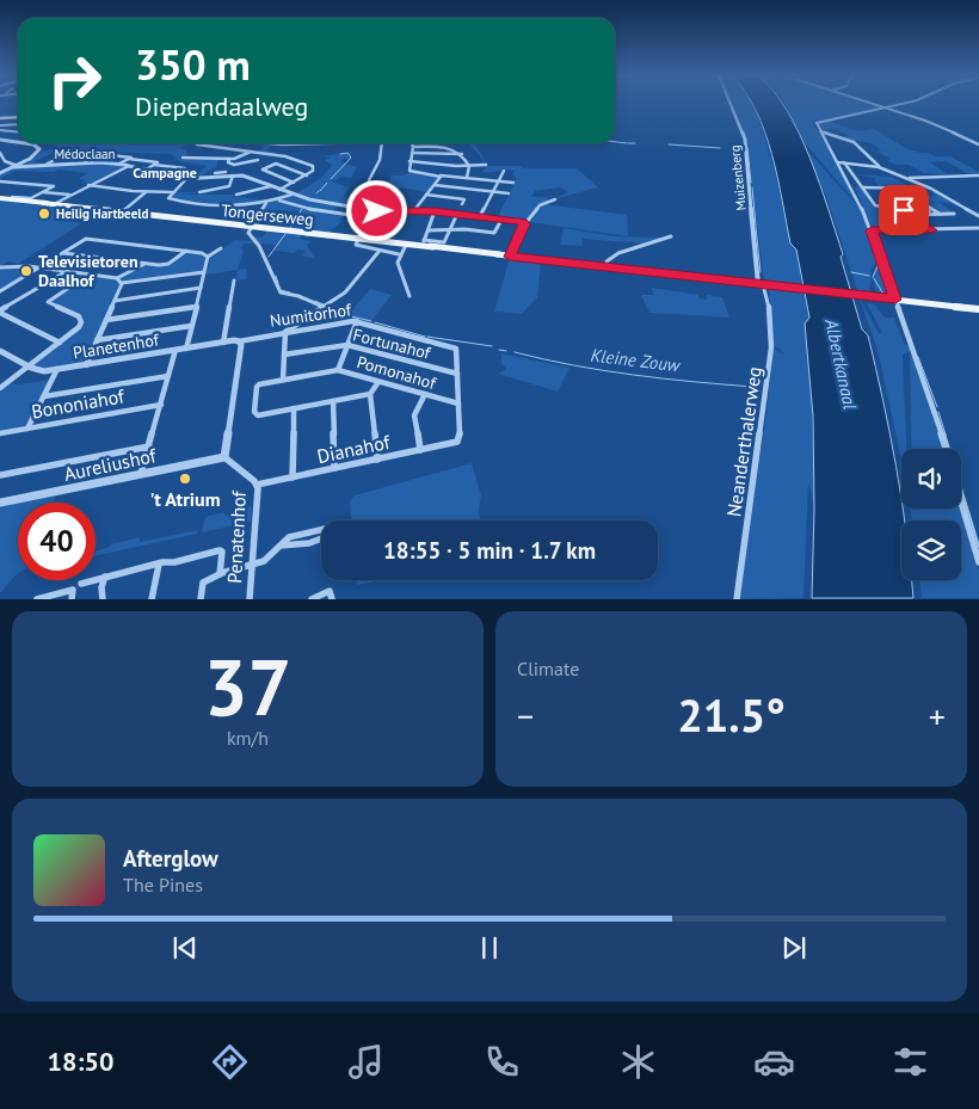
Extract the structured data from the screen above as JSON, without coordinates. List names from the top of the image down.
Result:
{
  "streets": {
    "main road": ["Tongerseweg"],
    "street": [
      "Médoclaan",
      "Muizenberg",
      "Numitorhof",
      "Fortunahof",
      "Planetenhof",
      "Pomonahof",
      "Bononiahof",
      "Neanderthalerweg",
      "Dianahof",
      "Aureliushof",
      "Penatenhof"
    ]
  },
  "crossings": [
    ["Muizenberg", "Tongerseweg"],
    ["Muizenberg", "Neanderthalerweg"],
    ["Tongerseweg", "Neanderthalerweg"],
    ["Numitorhof", "Fortunahof"],
    ["Numitorhof", "Planetenhof"],
    ["Pomonahof", "Dianahof"],
    ["Dianahof", "Penatenhof"],
    ["Aureliushof", "Penatenhof"]
  ],
  "districts": ["Campagne"],
  "water": ["Kleine Zouw", "Albertkanaal"],
  "places": ["Heilig Hartbeeld", "Televisietoren Daalhof", "'t Atrium"],
  "page": {
    "turn": ["350 m", "Diependaalweg"],
    "limit": "40",
    "trip": "18:55 · 5 min · 1.7 km",
    "tile": [
      ["37", "km/h"],
      "Climate"
    ],
    "heat": ["−", "21.5°", "+"],
    "song": ["Afterglow", "The Pines"],
    "tabs": "18:50"
  }
}
